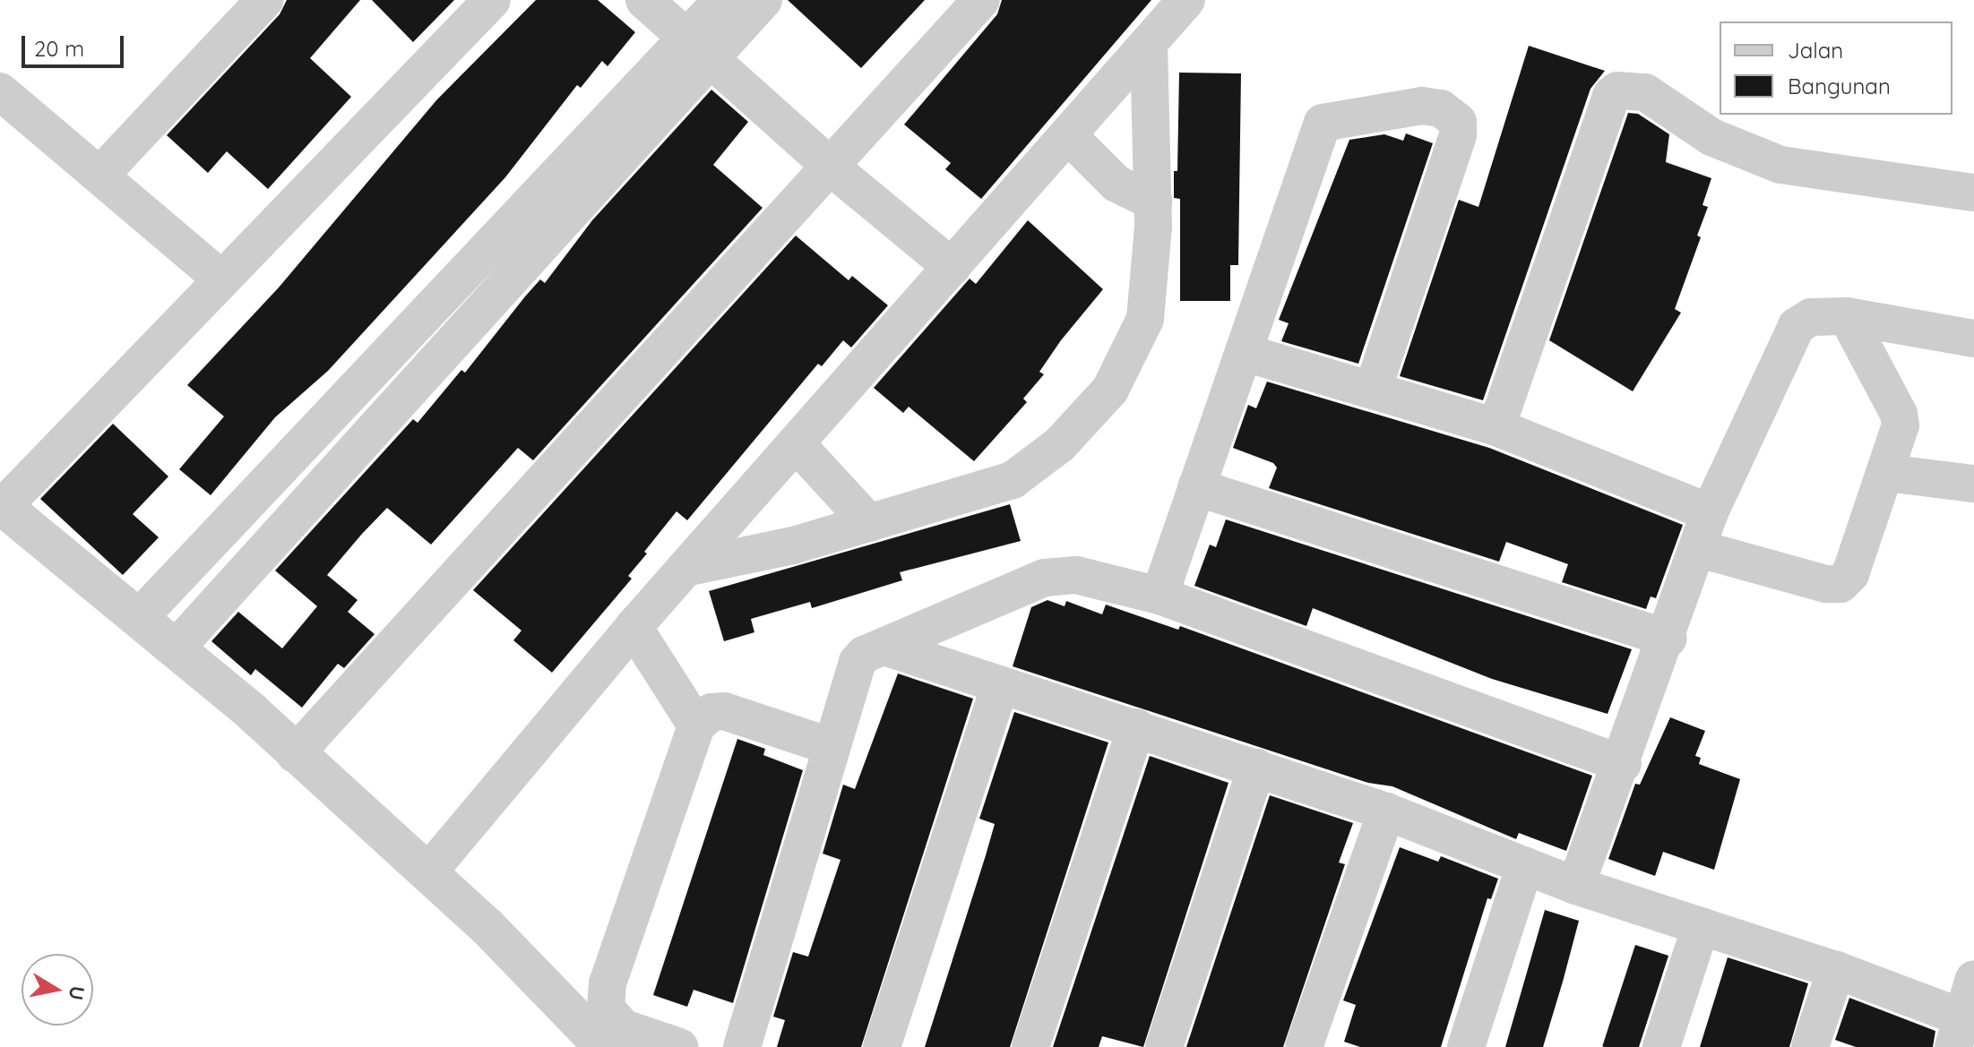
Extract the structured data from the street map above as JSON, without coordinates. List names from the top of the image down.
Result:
{
  "legend": ["Jalan", "Bangunan"],
  "scale_bar": "20 m",
  "north": "right"
}
